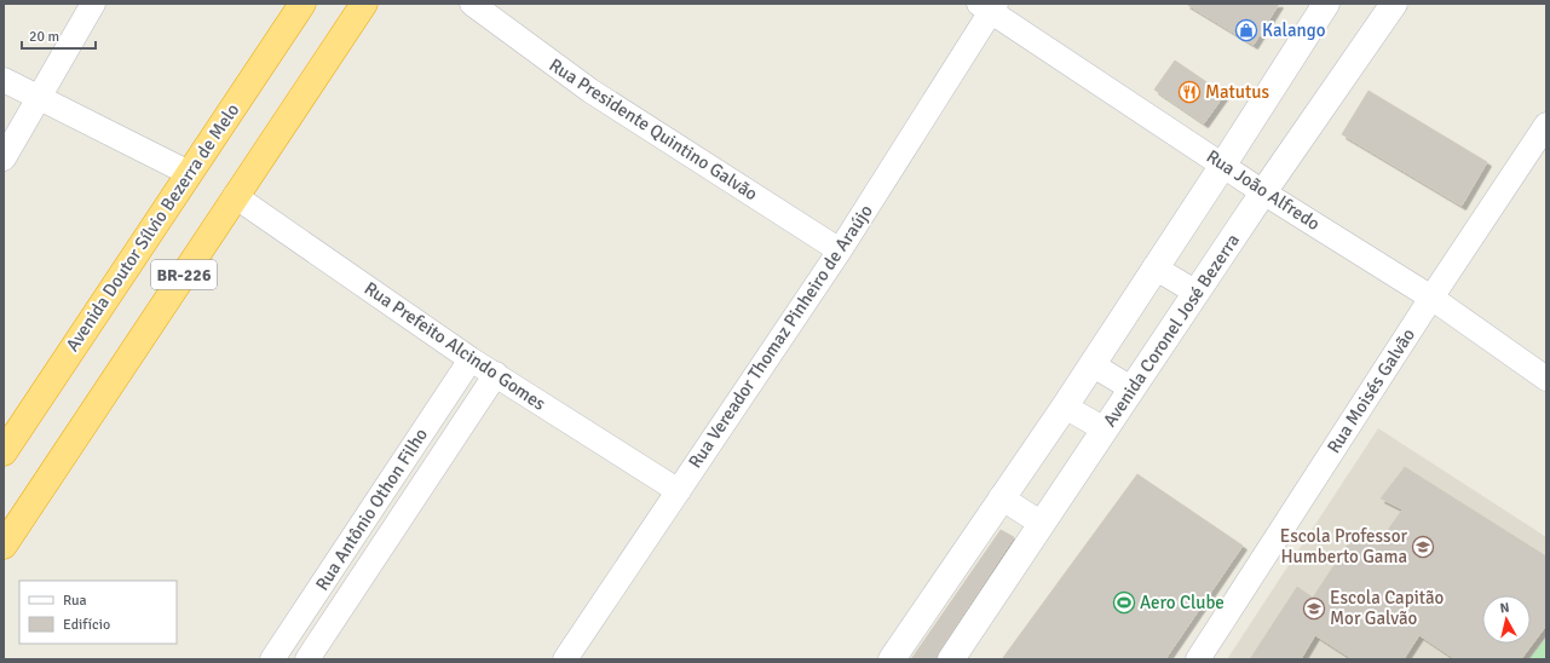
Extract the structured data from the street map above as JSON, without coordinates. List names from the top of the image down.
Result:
{
  "streets": {
    "highway": ["Avenida Doutor Sílvio Bezerra de Melo", "BR-226"],
    "street": [
      "Rua Presidente Quintino Galvão",
      "Rua João Alfredo",
      "Avenida Coronel José Bezerra",
      "Rua Vereador Thomaz Pinheiro de Araújo",
      "Rua Prefeito Alcindo Gomes",
      "Rua Moisés Galvão",
      "Rua Antônio Othon Filho"
    ]
  },
  "crossings": [
    ["Rua Presidente Quintino Galvão", "Rua Vereador Thomaz Pinheiro de Araújo"],
    ["Rua João Alfredo", "Avenida Coronel José Bezerra"],
    ["Rua João Alfredo", "Rua Vereador Thomaz Pinheiro de Araújo"],
    ["Rua João Alfredo", "Rua Moisés Galvão"],
    ["BR-226", "Rua Prefeito Alcindo Gomes"],
    ["Rua Vereador Thomaz Pinheiro de Araújo", "Rua Prefeito Alcindo Gomes"],
    ["Rua Prefeito Alcindo Gomes", "Rua Antônio Othon Filho"]
  ],
  "places": {
    "shop": ["Kalango"],
    "restaurant": ["Matutus"],
    "school or university": ["Escola Professor Humberto Gama", "Escola Capitão Mor Galvão"],
    "sports": ["Aero Clube"]
  },
  "legend": ["Rua", "Edifício"],
  "scale_bar": "20 m",
  "north": "top"
}
